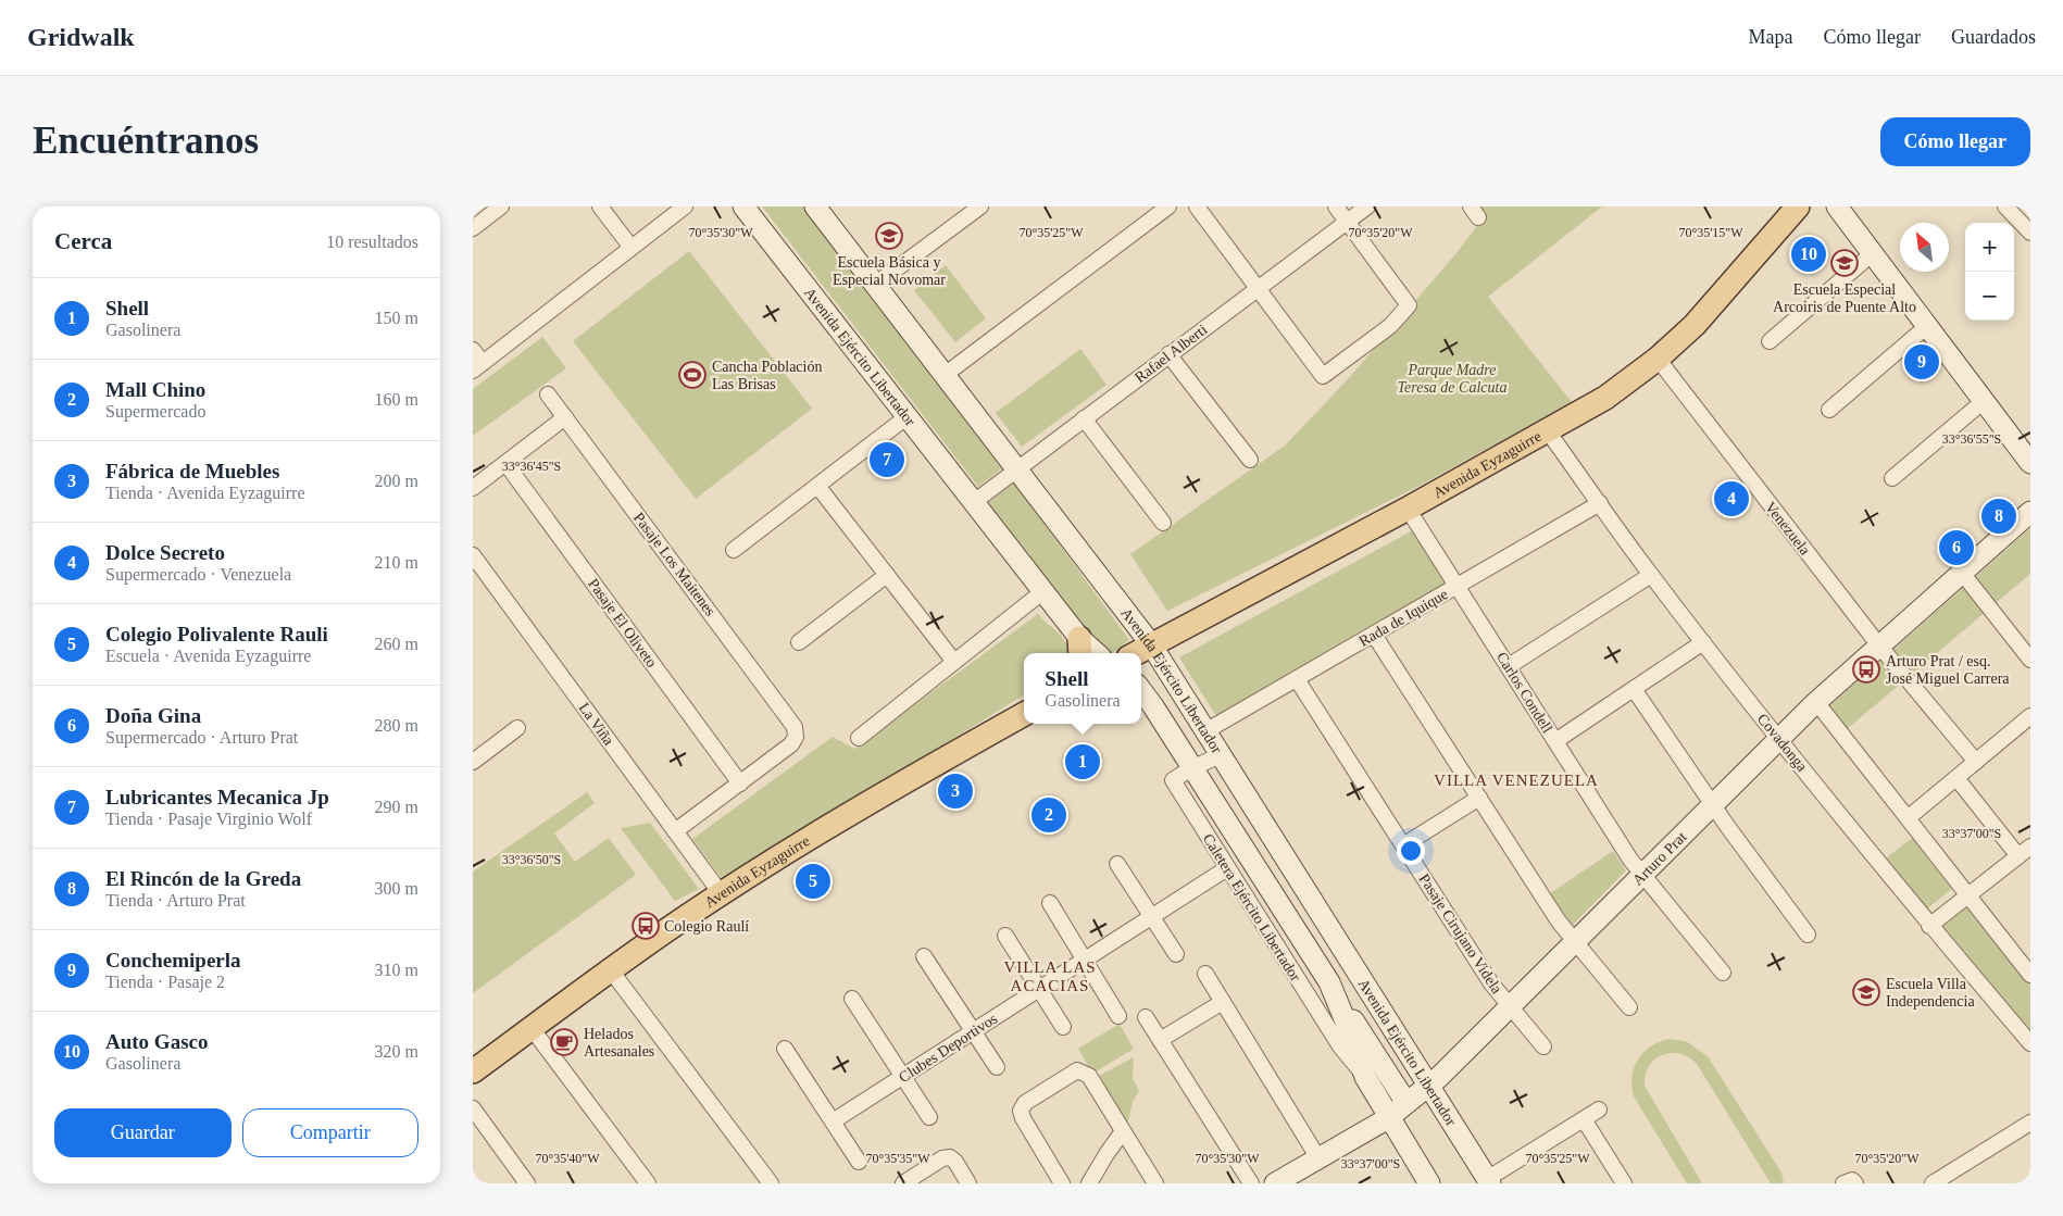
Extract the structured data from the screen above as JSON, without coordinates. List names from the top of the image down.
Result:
{
  "streets": {
    "main road": ["Avenida Ejército Libertador", "Avenida Eyzaguirre", "Arturo Prat"],
    "street": [
      "Rafael Alberti",
      "Venezuela",
      "Pasaje Los Maitenes",
      "Rada de Iquique",
      "Pasaje El Oliveto",
      "Carlos Condell",
      "La Viña",
      "Covadonga",
      "Caletera Ejército Libertador",
      "Pasaje Cirujano Videla",
      "Clubes Deportivos"
    ]
  },
  "crossings": [
    ["Rafael Alberti", "Avenida Ejército Libertador"],
    ["Avenida Ejército Libertador", "Avenida Eyzaguirre"],
    ["Avenida Ejército Libertador", "Rada de Iquique"],
    ["Avenida Ejército Libertador", "Arturo Prat"],
    ["Avenida Ejército Libertador", "Caletera Ejército Libertador"],
    ["Avenida Eyzaguirre", "Venezuela"],
    ["Avenida Eyzaguirre", "Carlos Condell"],
    ["Avenida Eyzaguirre", "La Viña"],
    ["Avenida Eyzaguirre", "Covadonga"],
    ["Venezuela", "Arturo Prat"],
    ["Pasaje Los Maitenes", "Pasaje El Oliveto"],
    ["Rada de Iquique", "Carlos Condell"],
    ["Rada de Iquique", "Covadonga"],
    ["Rada de Iquique", "Pasaje Cirujano Videla"],
    ["Carlos Condell", "Arturo Prat"],
    ["Covadonga", "Arturo Prat"],
    ["Arturo Prat", "Pasaje Cirujano Videla"],
    ["Caletera Ejército Libertador", "Clubes Deportivos"]
  ],
  "districts": ["VILLA VENEZUELA", "VILLA LAS ACACIAS"],
  "parks": ["Parque Madre Teresa de Calcuta"],
  "places": {
    "school or university": ["Escuela Básica y Especial Novomar", "Escuela Especial Arcoiris de Puente Alto", "Escuela Villa Independencia"],
    "sports": ["Cancha Población Las Brisas"],
    "bus stop": ["Arturo Prat / esq. José Miguel Carrera", "Colegio Raulí"],
    "cafe": ["Helados Artesanales"]
  },
  "north": "top left",
  "page": {
    "header": "Gridwalk",
    "nav": ["Mapa", "Cómo llegar", "Guardados"],
    "buttons": [
      "Cómo llegar",
      ["Guardar", "Compartir"]
    ],
    "title": "Encuéntranos",
    "heading": ["Cerca", "10 resultados"],
    "map_buttons": ["+", "−"],
    "pins": [
      "10",
      "9",
      "7",
      "4",
      "8",
      "6",
      "1",
      "3",
      "2",
      "5"
    ],
    "list": [
      {
        "mark": "1",
        "name": "Shell",
        "note": "Gasolinera",
        "value": "150 m"
      },
      {
        "mark": "2",
        "name": "Mall Chino",
        "note": "Supermercado",
        "value": "160 m"
      },
      {
        "mark": "3",
        "name": "Fábrica de Muebles",
        "note": "Tienda · Avenida Eyzaguirre",
        "value": "200 m"
      },
      {
        "mark": "4",
        "name": "Dolce Secreto",
        "note": "Supermercado · Venezuela",
        "value": "210 m"
      },
      {
        "mark": "5",
        "name": "Colegio Polivalente Rauli",
        "note": "Escuela · Avenida Eyzaguirre",
        "value": "260 m"
      },
      {
        "mark": "6",
        "name": "Doña Gina",
        "note": "Supermercado · Arturo Prat",
        "value": "280 m"
      },
      {
        "mark": "7",
        "name": "Lubricantes Mecanica Jp",
        "note": "Tienda · Pasaje Virginio Wolf",
        "value": "290 m"
      },
      {
        "mark": "8",
        "name": "El Rincón de la Greda",
        "note": "Tienda · Arturo Prat",
        "value": "300 m"
      },
      {
        "mark": "9",
        "name": "Conchemiperla",
        "note": "Tienda · Pasaje 2",
        "value": "310 m"
      },
      {
        "mark": "10",
        "name": "Auto Gasco",
        "note": "Gasolinera",
        "value": "320 m"
      }
    ],
    "popup": ["Shell", "Gasolinera"]
  },
  "coordinates": [
    "70°35'30\"W",
    "70°35'25\"W",
    "70°35'20\"W",
    "70°35'15\"W",
    "33°36'55\"S",
    "33°36'45\"S",
    "33°37'00\"S",
    "33°36'50\"S",
    "70°35'40\"W",
    "70°35'35\"W"
  ]
}
